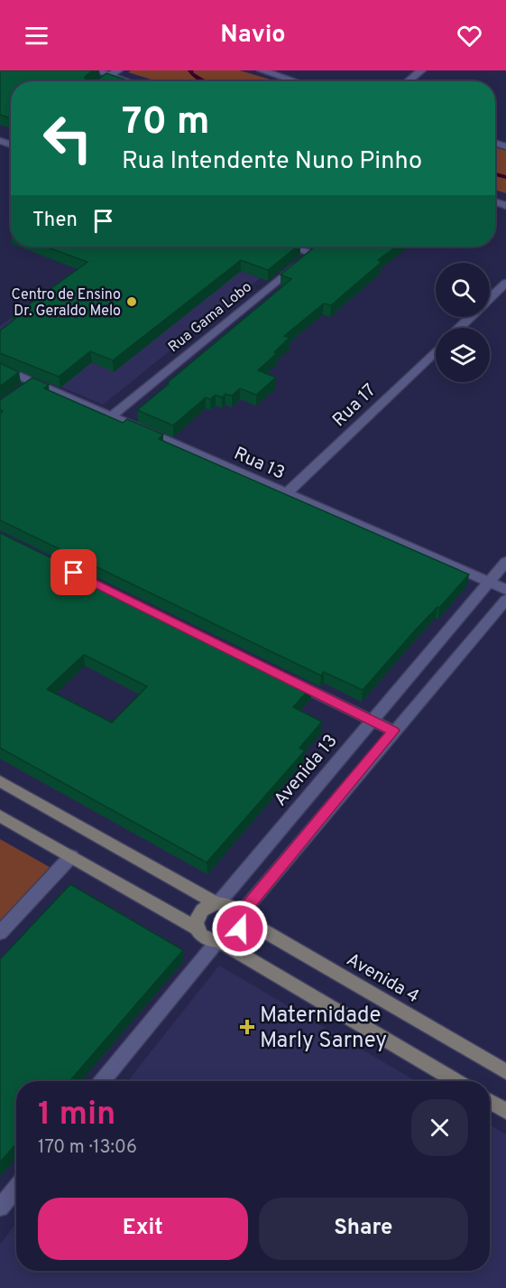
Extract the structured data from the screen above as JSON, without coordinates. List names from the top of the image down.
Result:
{
  "streets": {
    "main road": ["Avenida 4"],
    "street": [
      "Rua Gama Lobo",
      "Rua 17",
      "Rua 13",
      "Avenida 13"
    ]
  },
  "crossings": [
    ["Rua Gama Lobo", "Rua 13"],
    ["Rua 17", "Rua 13"],
    ["Rua 13", "Avenida 13"],
    ["Avenida 13", "Avenida 4"]
  ],
  "places": {
    "other": ["Centro de Ensino Dr. Geraldo Melo"],
    "health": ["Maternidade Marly Sarney"]
  },
  "page": {
    "header": "Navio",
    "turn": ["70 m", "Rua Intendente Nuno Pinho"],
    "then": "Then",
    "heading": ["1 min", "170 m · 13:06"],
    "buttons": ["Exit", "Share"]
  }
}
